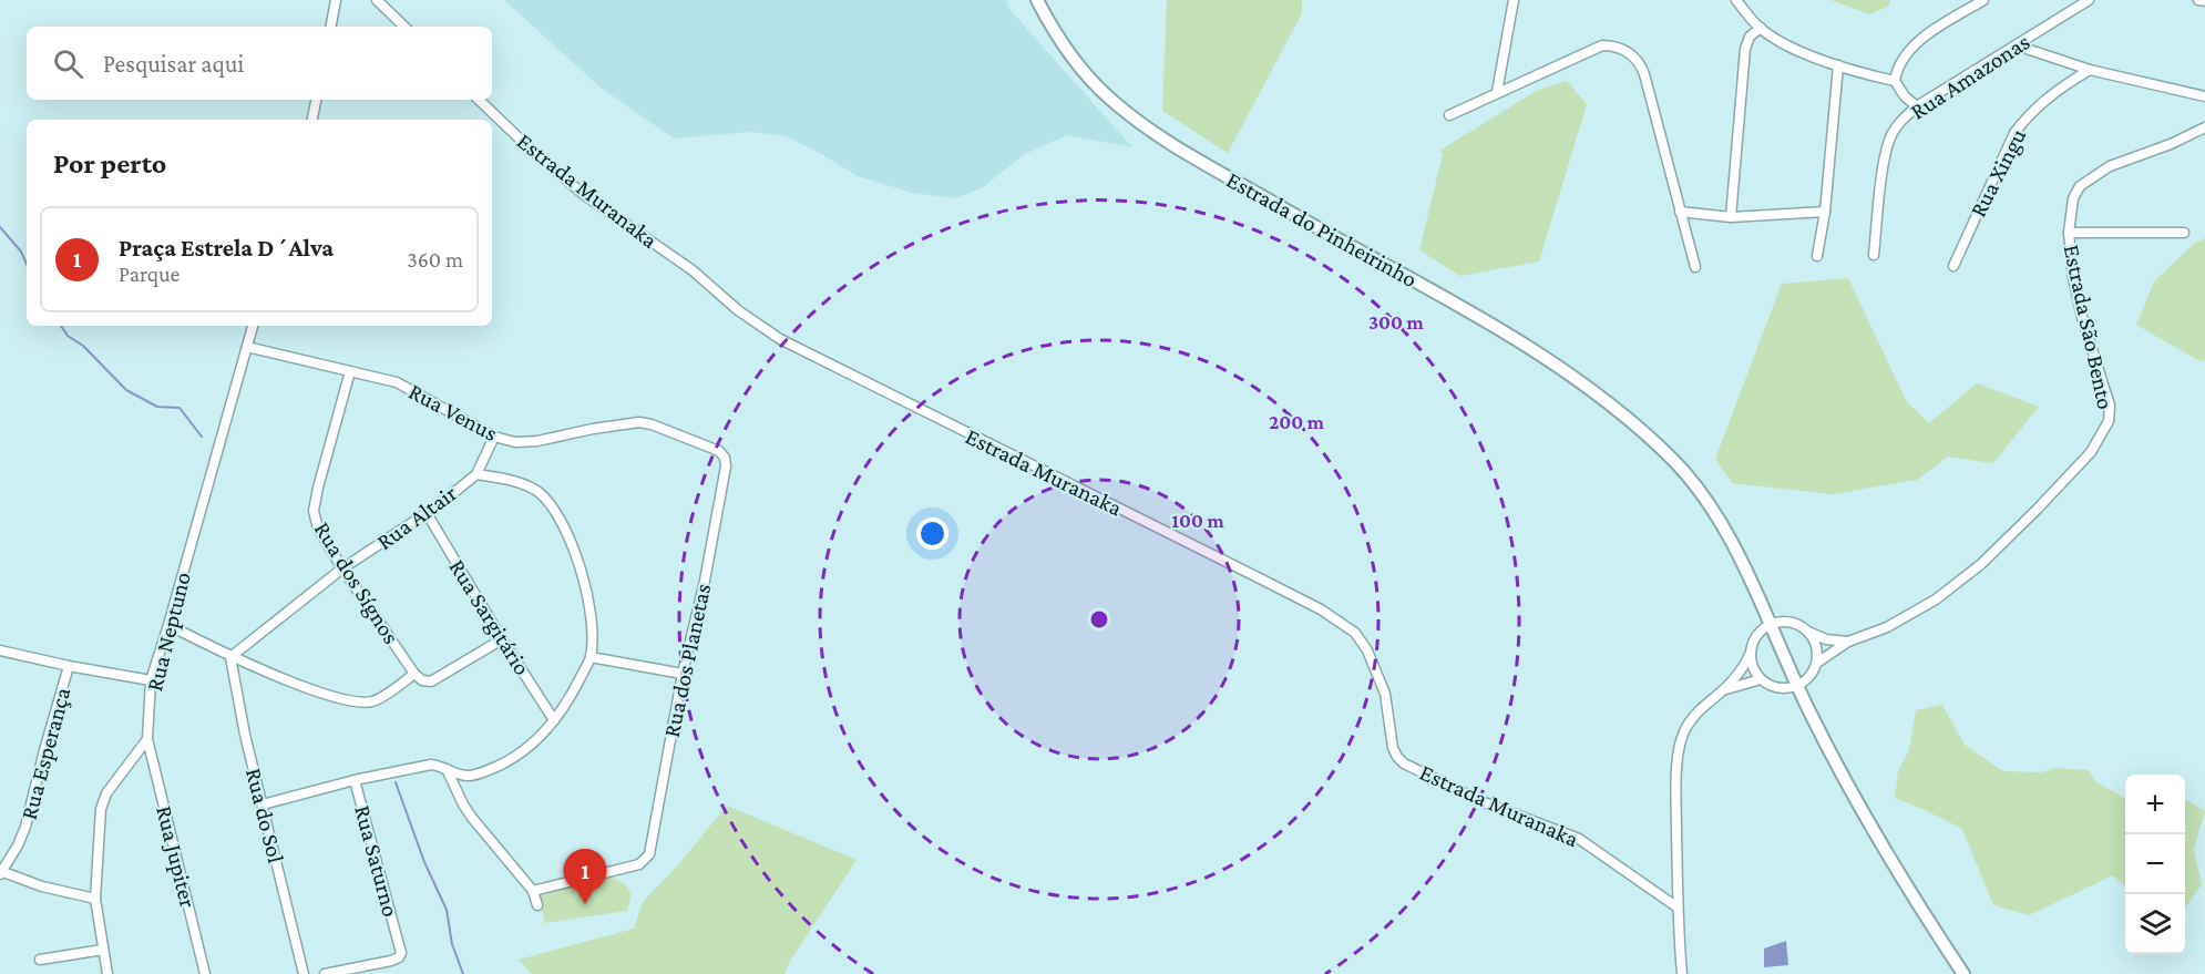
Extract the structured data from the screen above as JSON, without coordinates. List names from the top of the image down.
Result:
{
  "streets": {
    "main road": ["Estrada do Pinheirinho"],
    "street": [
      "Rua Amazonas",
      "Rua Xingu",
      "Estrada Muranaka",
      "Estrada São Bento",
      "Rua Venus",
      "Rua Altair",
      "Rua dos Sígnos",
      "Rua Sargitário",
      "Rua Neptuno",
      "Rua dos Planetas",
      "Rua Esperança",
      "Rua do Sol",
      "Rua Jupiter",
      "Rua Saturno"
    ]
  },
  "crossings": [
    ["Rua Venus", "Rua dos Sígnos"],
    ["Rua Venus", "Rua Neptuno"],
    ["Rua Venus", "Rua dos Planetas"],
    ["Rua Altair", "Rua dos Sígnos"],
    ["Rua Altair", "Rua Sargitário"],
    ["Rua Altair", "Rua do Sol"],
    ["Rua Sargitário", "Rua Saturno"],
    ["Rua Neptuno", "Rua Jupiter"]
  ],
  "page": {
    "search": "Pesquisar aqui",
    "heading": "Por perto",
    "list": [
      {
        "mark": "1",
        "name": "Praça Estrela D´Alva",
        "note": "Parque",
        "value": "360 m"
      }
    ],
    "map_buttons": ["+", "−"],
    "pins": "1"
  },
  "rings": ["300 m", "200 m", "100 m"]
}
